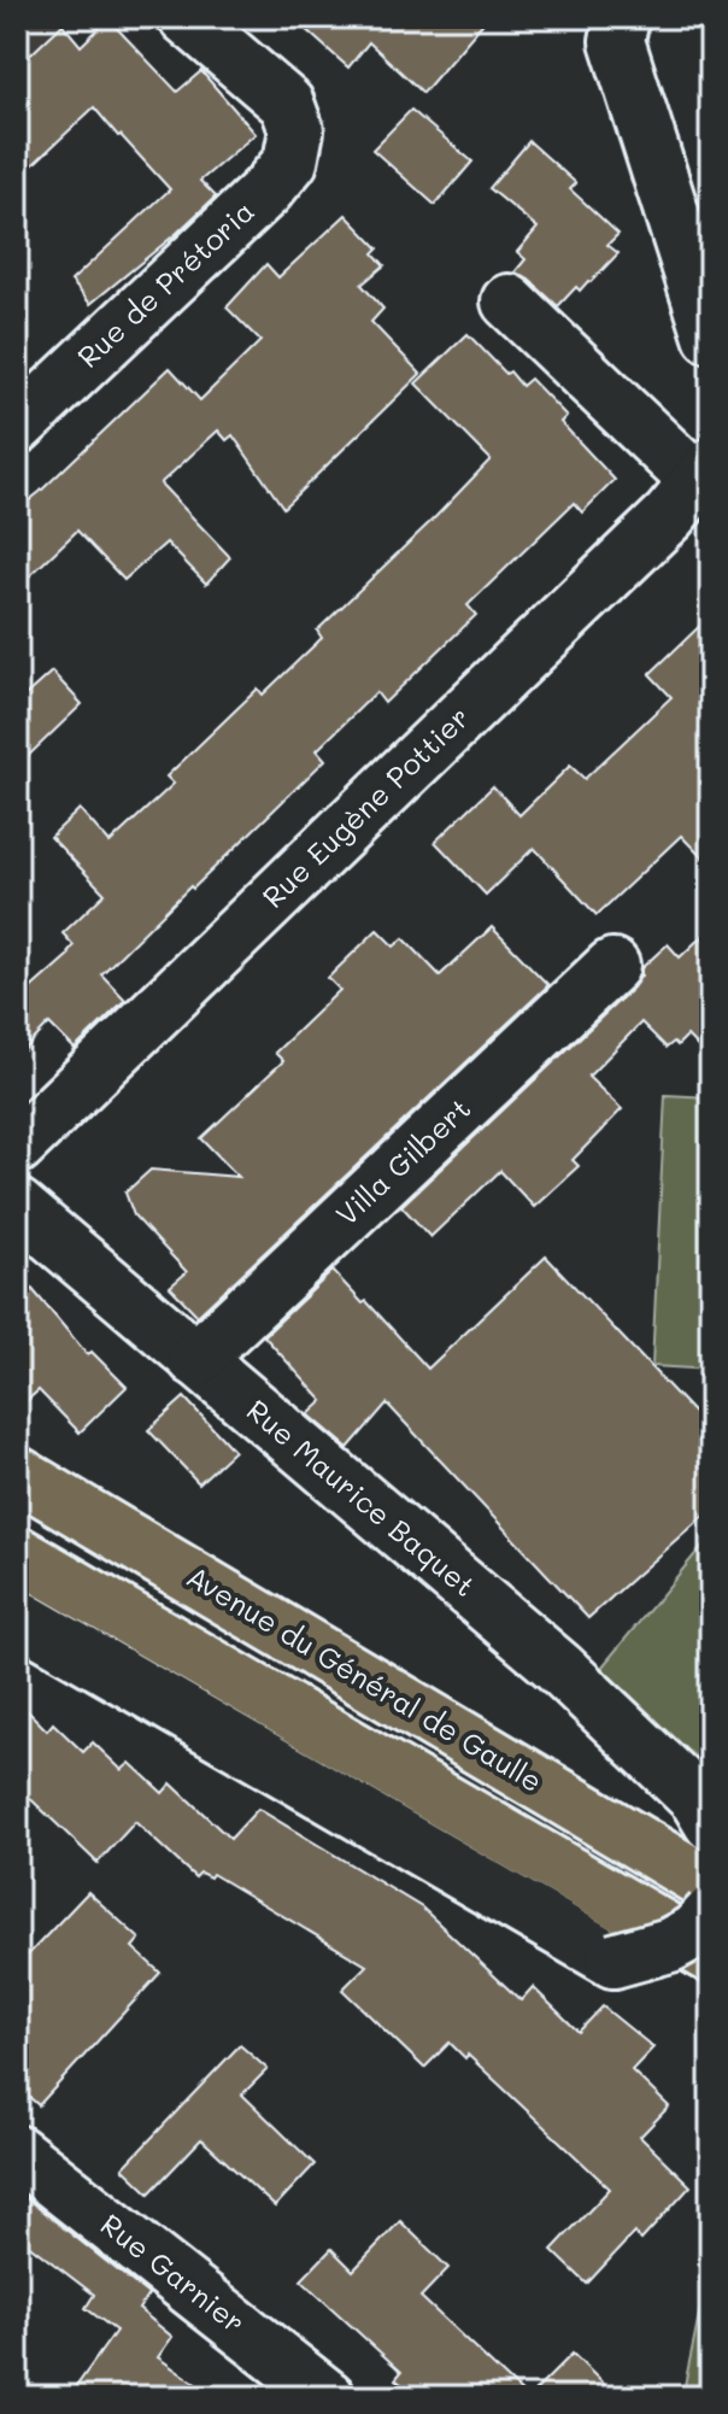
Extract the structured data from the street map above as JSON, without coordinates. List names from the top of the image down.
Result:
{
  "streets": {
    "main road": ["Avenue du Général de Gaulle"],
    "street": [
      "Rue de Prétoria",
      "Rue Eugène Pottier",
      "Villa Gilbert",
      "Rue Maurice Baquet",
      "Rue Garnier"
    ]
  },
  "crossings": [
    ["Villa Gilbert", "Rue Maurice Baquet"]
  ]
}
